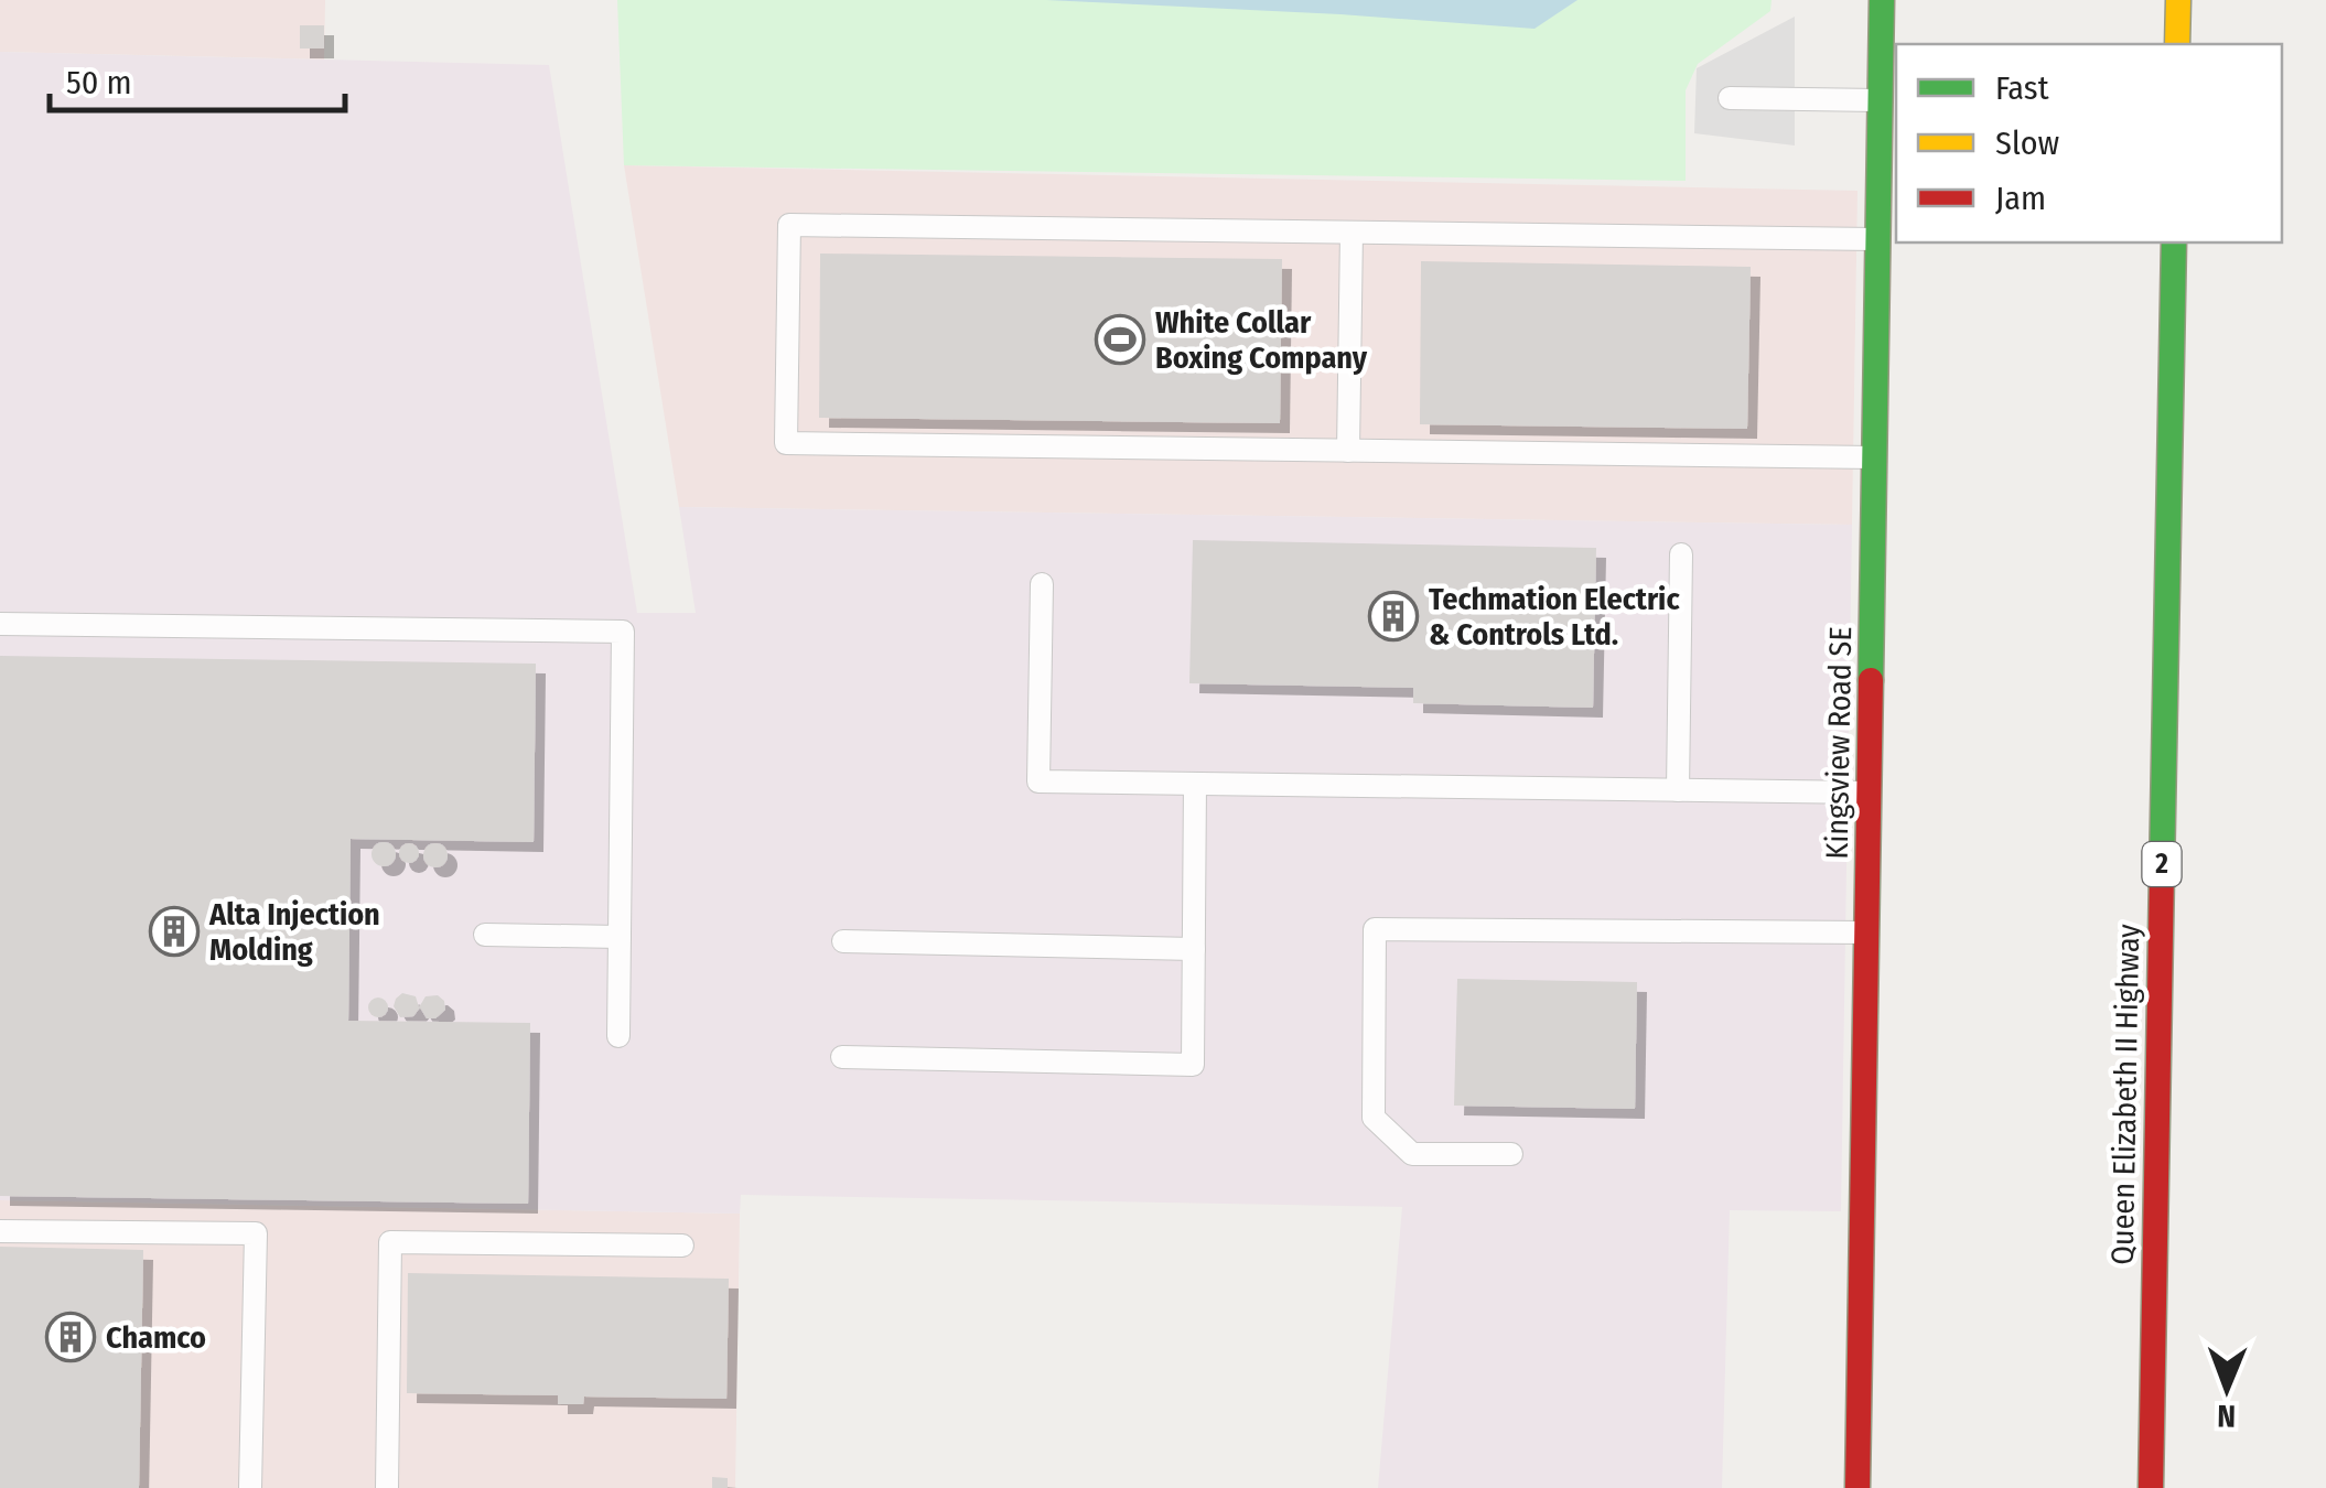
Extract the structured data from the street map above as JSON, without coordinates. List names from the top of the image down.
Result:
{
  "streets": {
    "main road": ["Kingsview Road SE", "2", "Queen Elizabeth II Highway"]
  },
  "places": {
    "sports": ["White Collar Boxing Company"],
    "building": ["Techmation Electric & Controls Ltd.", "Alta Injection Molding", "Chamco"]
  },
  "legend": ["Fast", "Slow", "Jam"],
  "scale_bar": "50 m",
  "north": "bottom"
}
